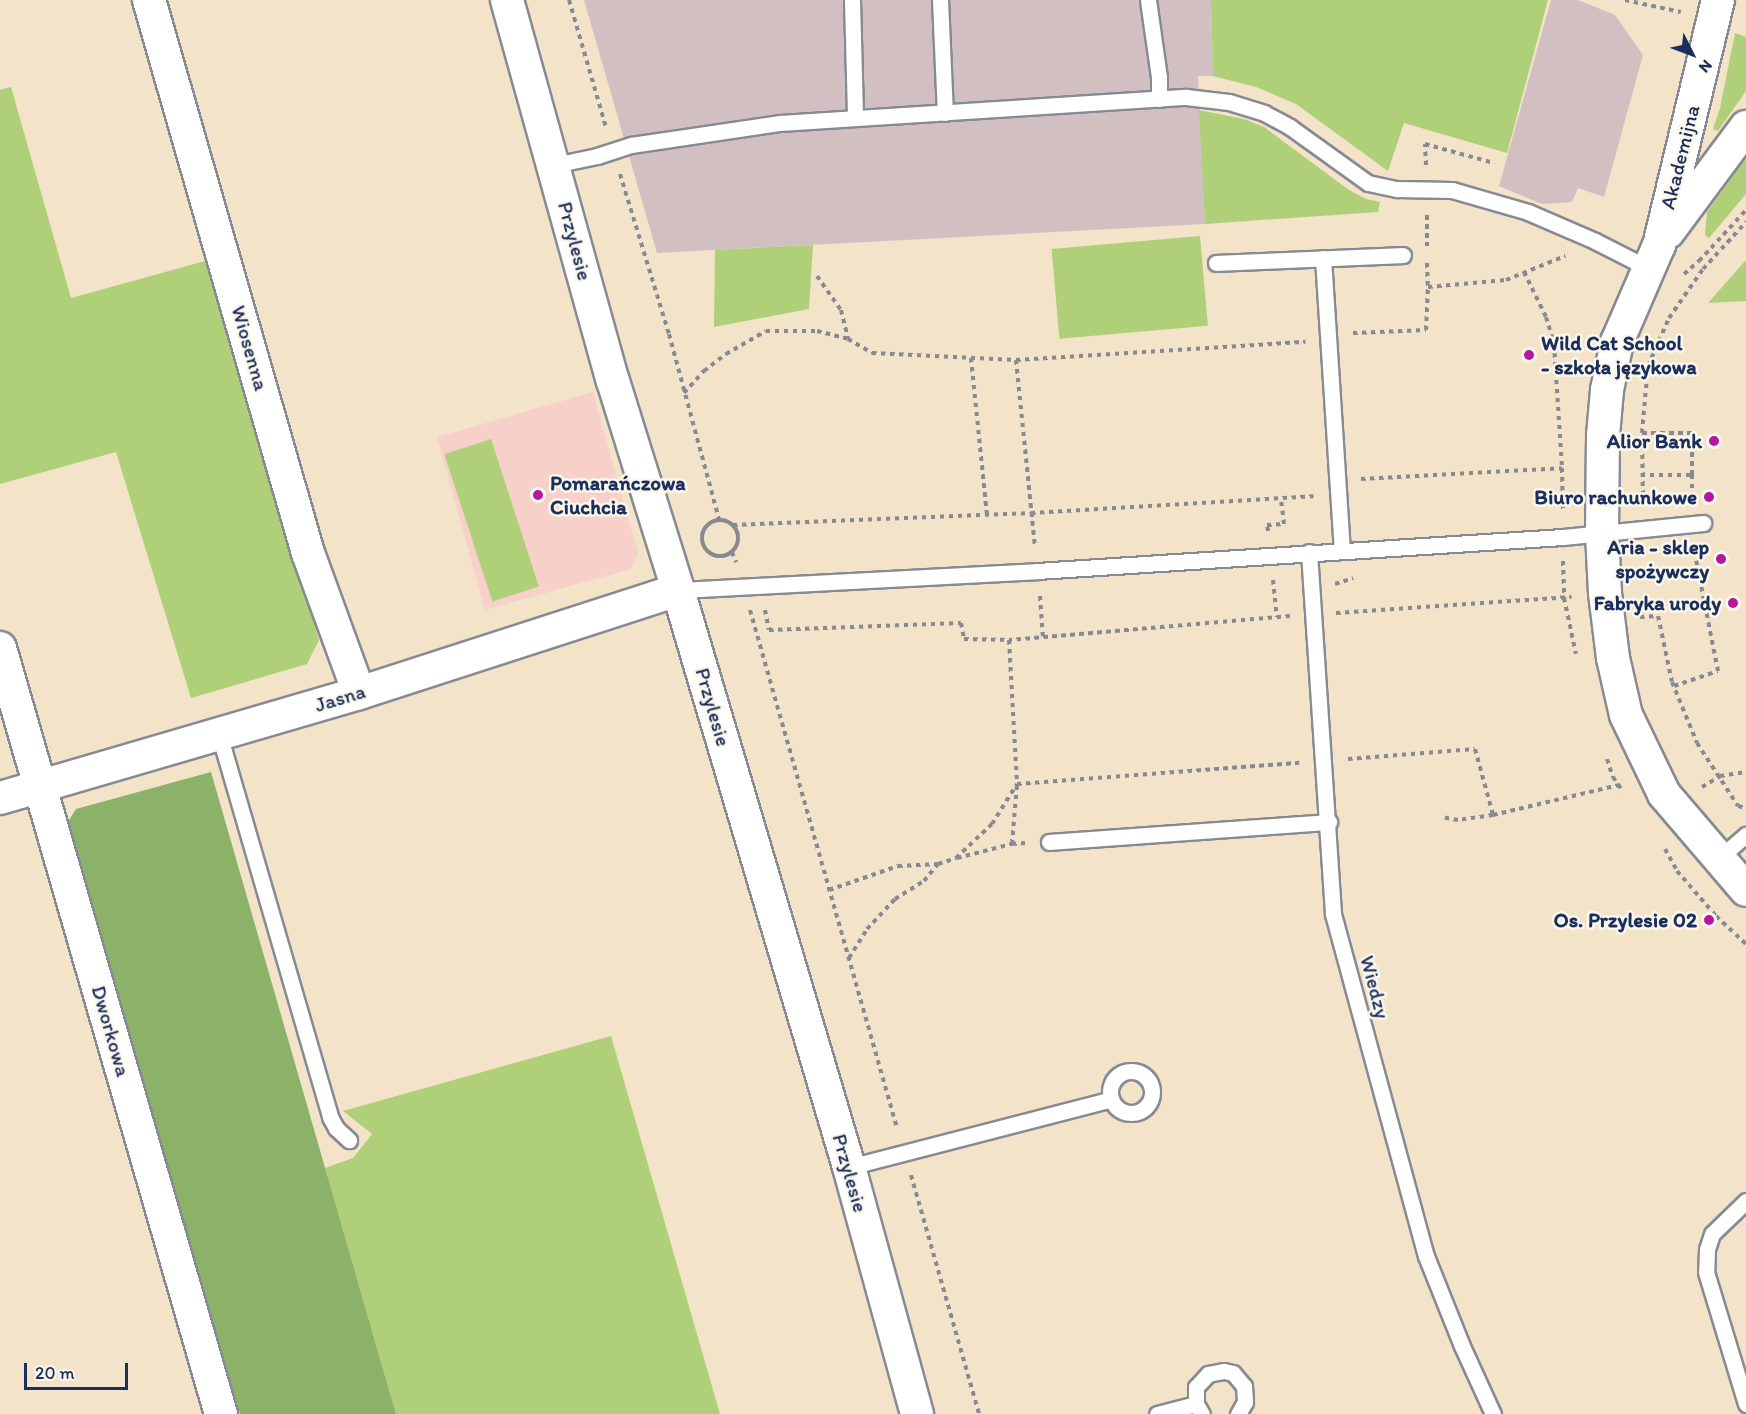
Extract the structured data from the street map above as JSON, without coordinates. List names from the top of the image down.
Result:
{
  "streets": {
    "street": [
      "Akademijna",
      "Przylesie",
      "Wiosenna",
      "Jasna",
      "Dworkowa"
    ],
    "lane": ["Wiedzy"]
  },
  "crossings": [
    ["Przylesie", "Jasna"],
    ["Wiosenna", "Jasna"],
    ["Jasna", "Dworkowa"]
  ],
  "places": [
    "Wild Cat School - szkoła językowa",
    "Alior Bank",
    "Pomarańczowa Ciuchcia",
    "Biuro rachunkowe",
    "Aria - sklep spożywczy",
    "Fabryka urody",
    "Os. Przylesie 02"
  ],
  "scale_bar": "20 m",
  "north": "bottom right"
}
